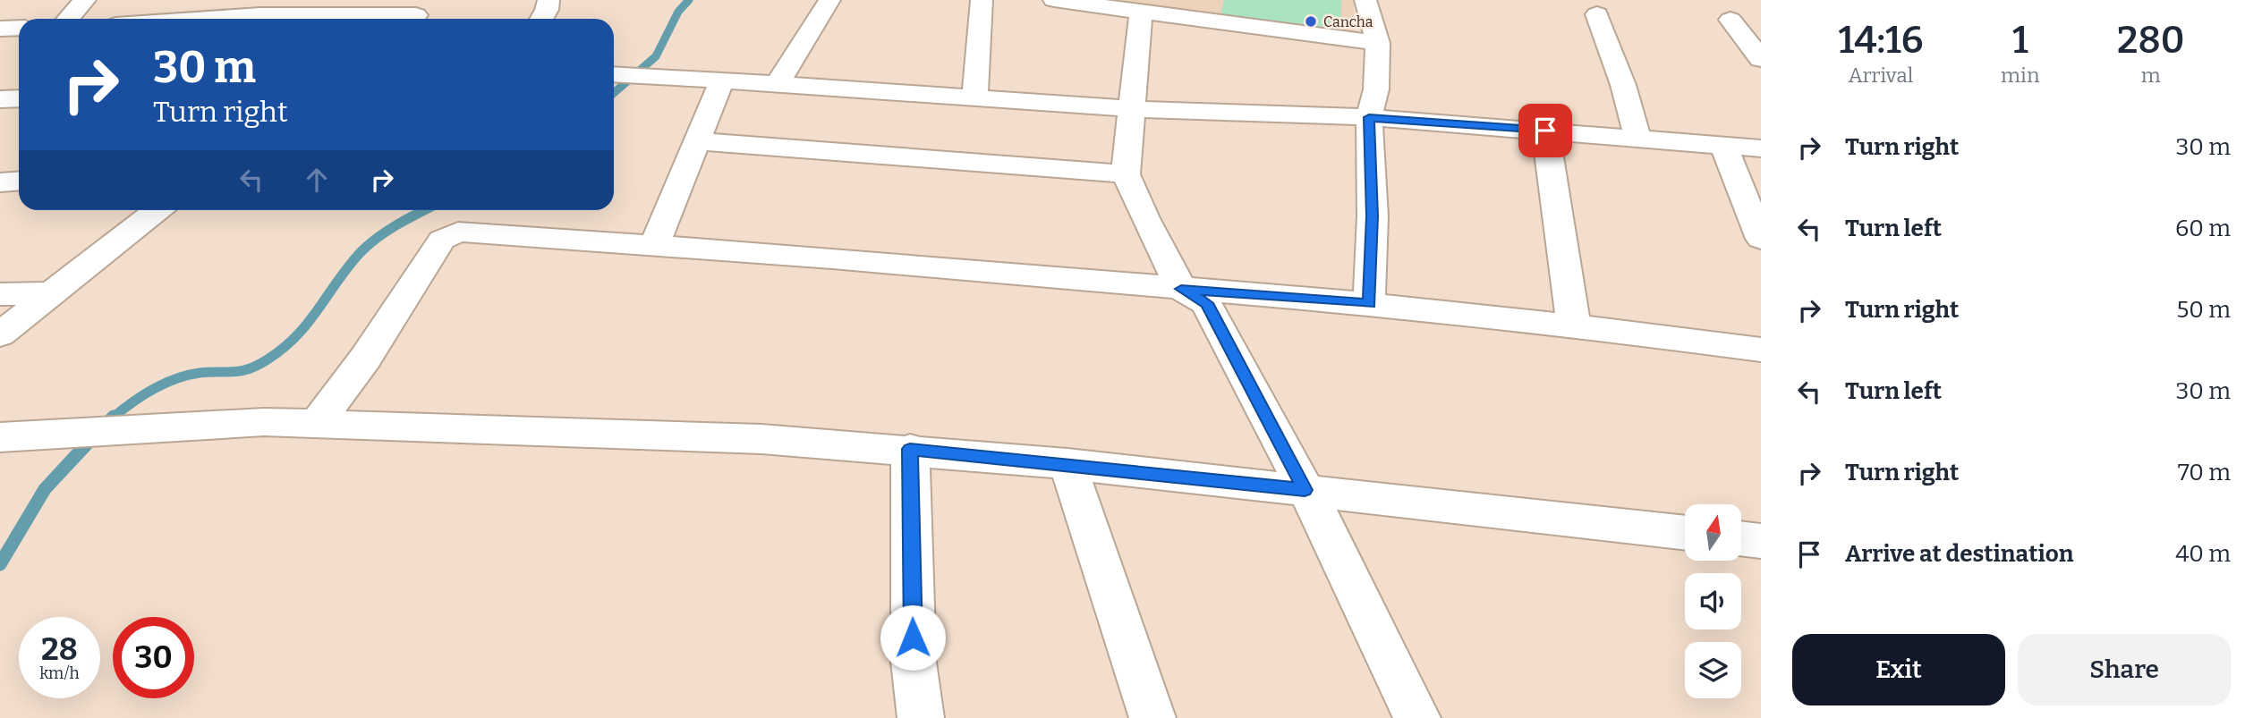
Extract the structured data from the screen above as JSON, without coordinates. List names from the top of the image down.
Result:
{
  "places": ["Cancha"],
  "north": "top",
  "page": {
    "eta": [
      "14:16",
      "Arrival",
      "1",
      "min",
      "280",
      "m"
    ],
    "turn": ["30 m", "Turn right"],
    "list": [
      {
        "name": "Turn right",
        "value": "30 m"
      },
      {
        "name": "Turn left",
        "value": "60 m"
      },
      {
        "name": "Turn right",
        "value": "50 m"
      },
      {
        "name": "Turn left",
        "value": "30 m"
      },
      {
        "name": "Turn right",
        "value": "70 m"
      },
      {
        "name": "Arrive at destination",
        "value": "40 m"
      }
    ],
    "speed": "28 km/h",
    "limit": "30",
    "buttons": ["Exit", "Share"]
  }
}
